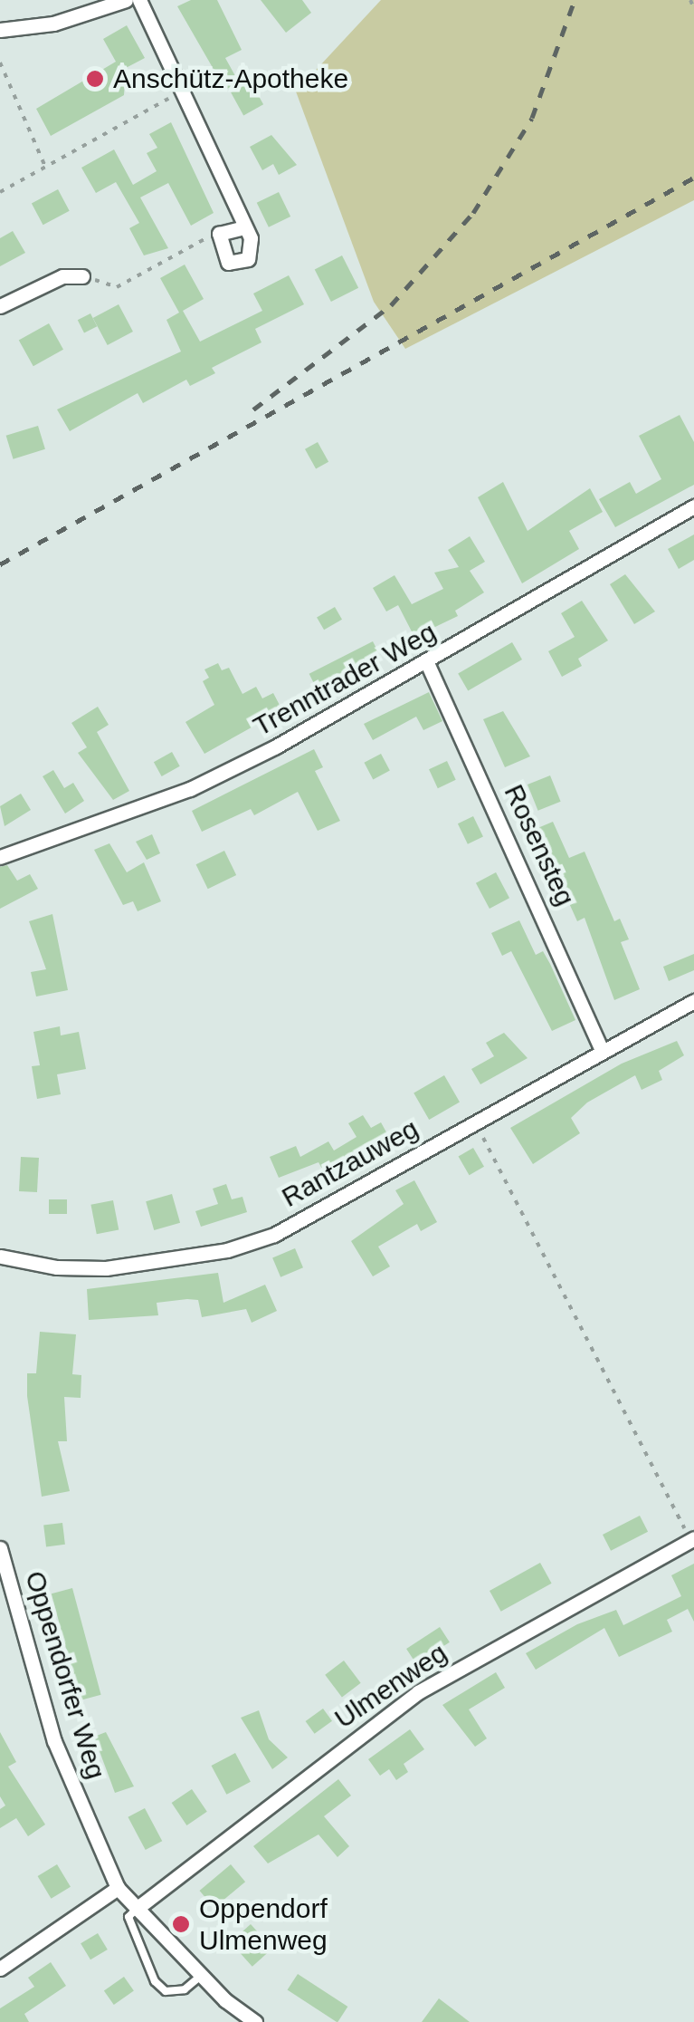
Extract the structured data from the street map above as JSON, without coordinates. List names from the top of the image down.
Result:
{
  "streets": {
    "street": [
      "Trenntrader Weg",
      "Rosensteg",
      "Rantzauweg",
      "Oppendorfer Weg",
      "Ulmenweg"
    ]
  },
  "crossings": [
    ["Trenntrader Weg", "Rosensteg"],
    ["Rosensteg", "Rantzauweg"],
    ["Oppendorfer Weg", "Ulmenweg"]
  ],
  "places": ["Anschütz-Apotheke", "Oppendorf Ulmenweg"]
}
